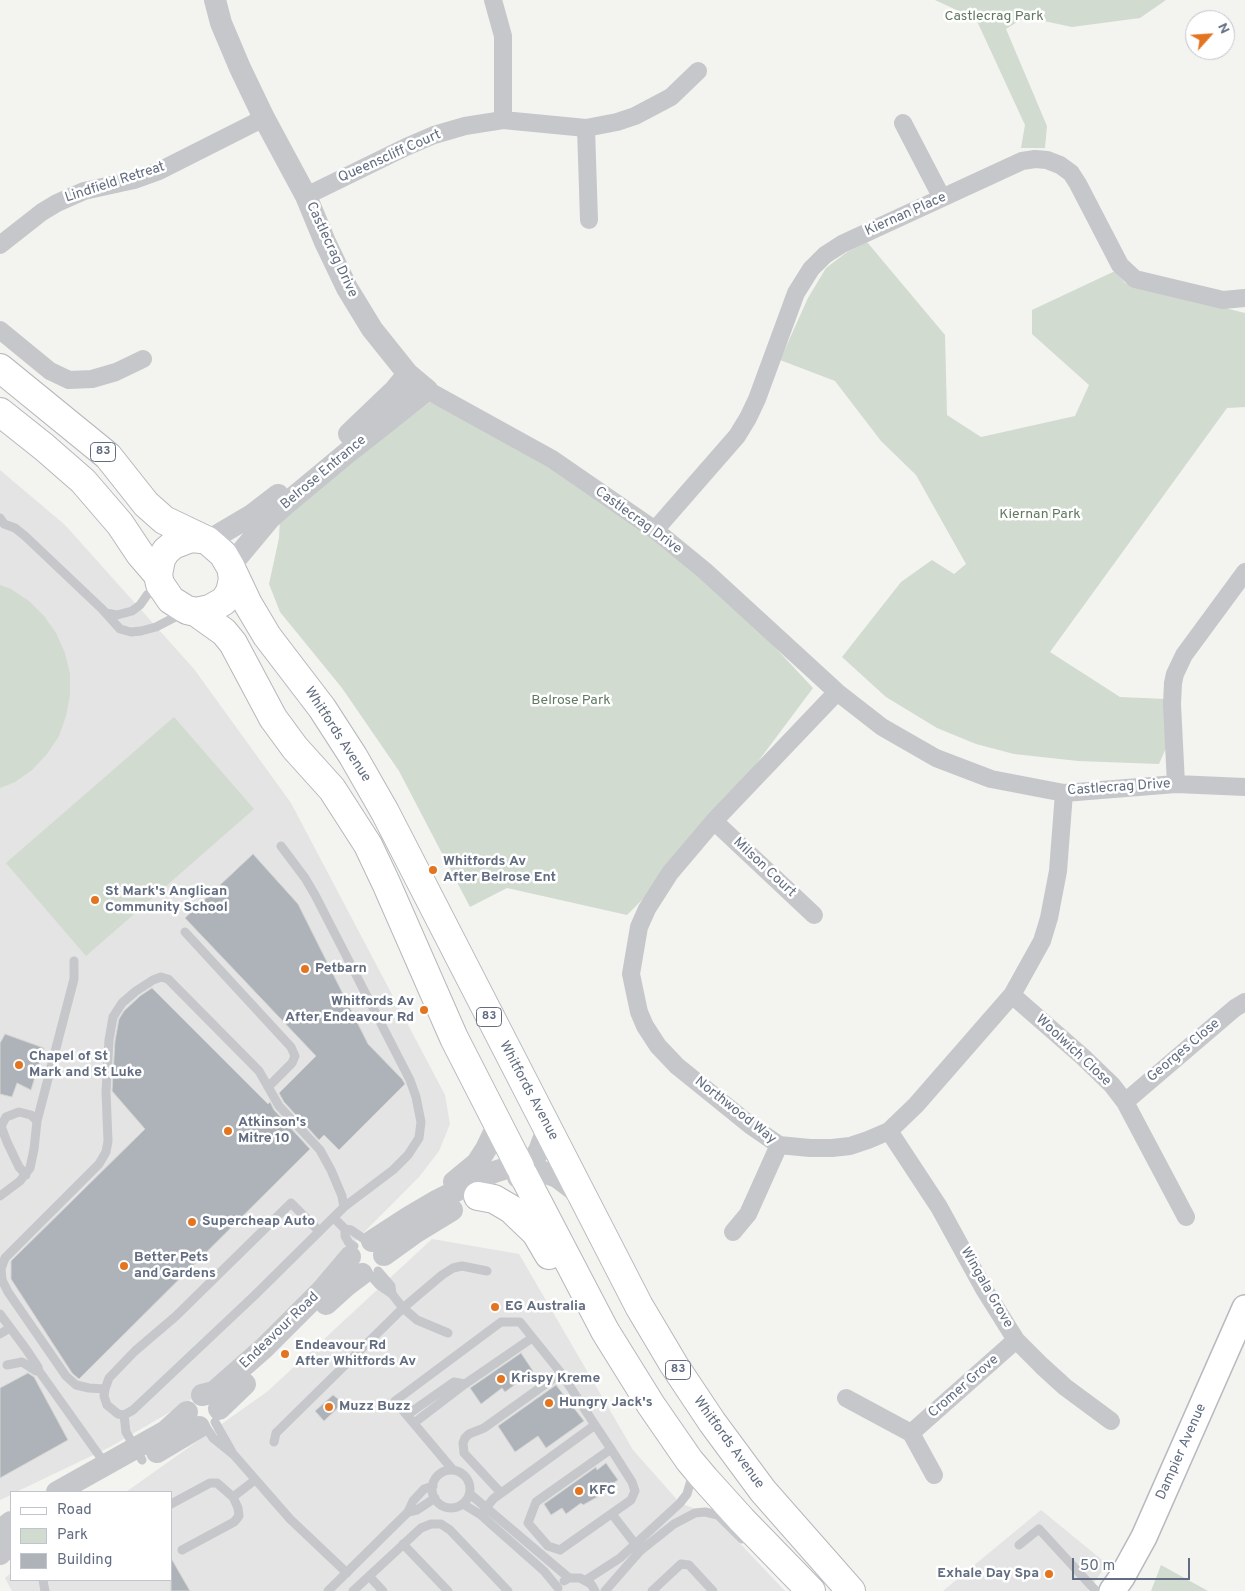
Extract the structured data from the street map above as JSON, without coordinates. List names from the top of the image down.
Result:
{
  "streets": {
    "main road": ["83", "Whitfords Avenue", "Dampier Avenue"],
    "street": [
      "Queenscliff Court",
      "Lindfield Retreat",
      "Kiernan Place",
      "Castlecrag Drive",
      "Belrose Entrance",
      "Milson Court",
      "Woolwich Close",
      "Georges Close",
      "Northwood Way",
      "Wingala Grove",
      "Endeavour Road",
      "Cromer Grove"
    ]
  },
  "crossings": [
    ["Queenscliff Court", "Castlecrag Drive"],
    ["Lindfield Retreat", "Castlecrag Drive"],
    ["Kiernan Place", "Castlecrag Drive"],
    ["Castlecrag Drive", "Belrose Entrance"],
    ["Castlecrag Drive", "Northwood Way"],
    ["83", "Belrose Entrance"],
    ["83", "Whitfords Avenue"],
    ["83", "Endeavour Road"],
    ["Belrose Entrance", "Whitfords Avenue"],
    ["Whitfords Avenue", "Endeavour Road"],
    ["Milson Court", "Northwood Way"],
    ["Woolwich Close", "Georges Close"],
    ["Woolwich Close", "Northwood Way"],
    ["Northwood Way", "Wingala Grove"],
    ["Wingala Grove", "Cromer Grove"]
  ],
  "parks": ["Castlecrag Park", "Kiernan Park", "Belrose Park"],
  "places": [
    "Whitfords Av After Belrose Ent",
    "St Mark's Anglican Community School",
    "Petbarn",
    "Whitfords Av After Endeavour Rd",
    "Chapel of St Mark and St Luke",
    "Atkinson's Mitre 10",
    "Supercheap Auto",
    "Better Pets and Gardens",
    "EG Australia",
    "Endeavour Rd After Whitfords Av",
    "Krispy Kreme",
    "Hungry Jack's",
    "Muzz Buzz",
    "KFC",
    "Exhale Day Spa"
  ],
  "legend": ["Road", "Park", "Building"],
  "scale_bar": "50 m",
  "north": "top right"
}
